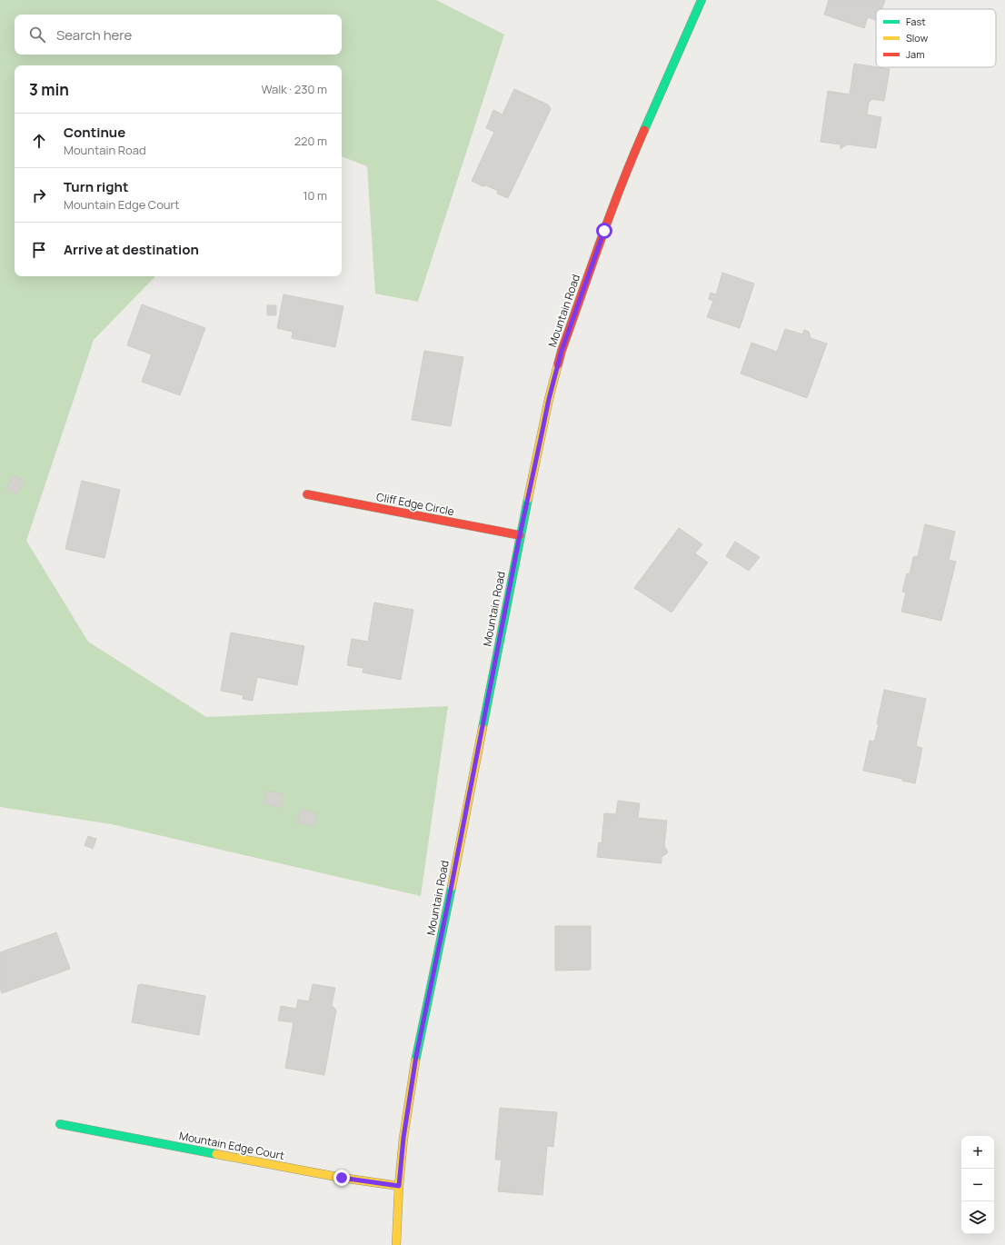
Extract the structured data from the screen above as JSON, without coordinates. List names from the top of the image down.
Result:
{
  "streets": {
    "main road": ["Mountain Road", "Cliff Edge Circle", "Mountain Edge Court"]
  },
  "crossings": [
    ["Mountain Road", "Cliff Edge Circle"],
    ["Mountain Road", "Mountain Edge Court"]
  ],
  "legend": ["Fast", "Slow", "Jam"],
  "page": {
    "search": "Search here",
    "heading": ["3 min", "Walk · 230 m"],
    "list": [
      ["Continue", "Mountain Road", "220 m"],
      ["Turn right", "Mountain Edge Court", "10 m"],
      "Arrive at destination"
    ],
    "map_buttons": ["+", "−"]
  }
}
